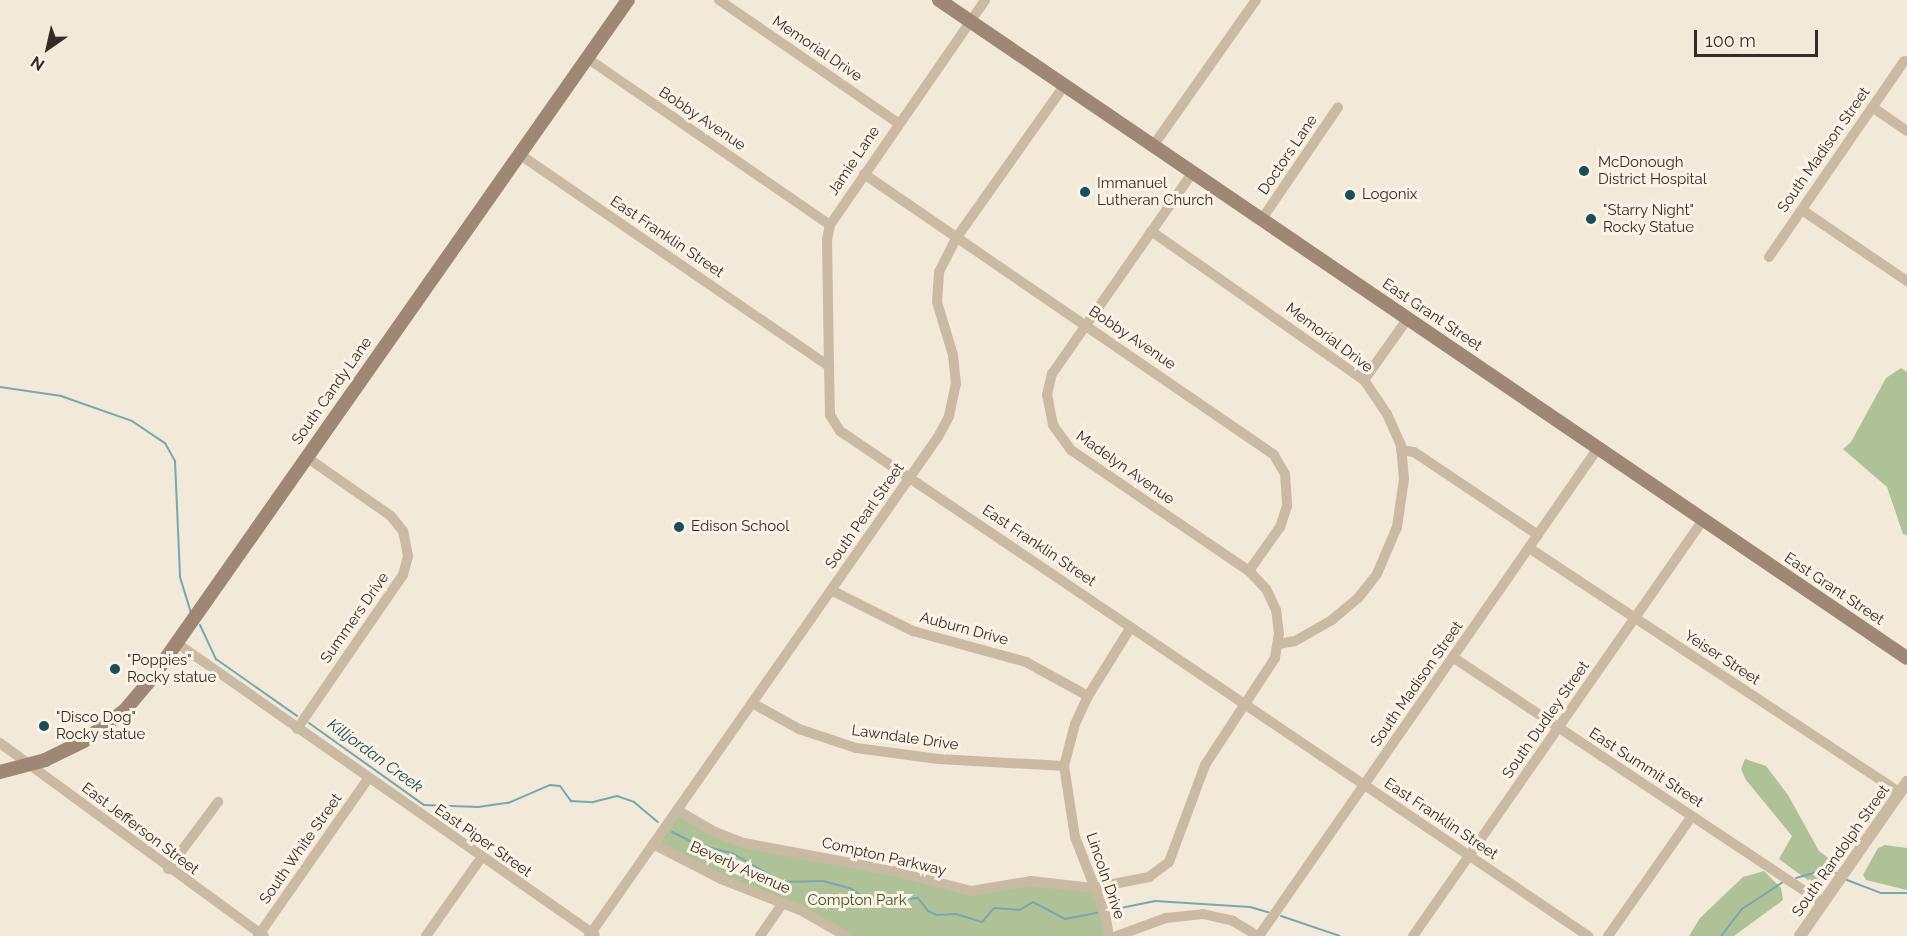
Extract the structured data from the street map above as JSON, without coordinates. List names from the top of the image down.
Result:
{
  "streets": {
    "main road": ["East Grant Street", "South Candy Lane"],
    "street": [
      "Memorial Drive",
      "Bobby Avenue",
      "South Madison Street",
      "Doctors Lane",
      "Jamie Lane",
      "East Franklin Street",
      "Madelyn Avenue",
      "South Pearl Street",
      "Summers Drive",
      "Auburn Drive",
      "Yeiser Street",
      "South Dudley Street",
      "Lawndale Drive",
      "East Summit Street",
      "East Jefferson Street",
      "East Piper Street",
      "South White Street",
      "South Randolph Street",
      "Compton Parkway",
      "Beverly Avenue",
      "Lincoln Drive"
    ]
  },
  "crossings": [
    ["Memorial Drive", "Jamie Lane"],
    ["Memorial Drive", "Madelyn Avenue"],
    ["Bobby Avenue", "Jamie Lane"],
    ["Bobby Avenue", "South Candy Lane"],
    ["Bobby Avenue", "Madelyn Avenue"],
    ["Bobby Avenue", "South Pearl Street"],
    ["South Madison Street", "East Franklin Street"],
    ["South Madison Street", "East Grant Street"],
    ["South Madison Street", "Yeiser Street"],
    ["South Madison Street", "East Summit Street"],
    ["Doctors Lane", "East Grant Street"],
    ["Jamie Lane", "East Franklin Street"],
    ["Jamie Lane", "East Grant Street"],
    ["East Franklin Street", "South Candy Lane"],
    ["East Franklin Street", "Madelyn Avenue"],
    ["East Franklin Street", "South Pearl Street"],
    ["East Franklin Street", "South Dudley Street"],
    ["East Franklin Street", "Lincoln Drive"],
    ["East Grant Street", "Madelyn Avenue"],
    ["East Grant Street", "South Pearl Street"],
    ["East Grant Street", "South Dudley Street"],
    ["South Candy Lane", "Summers Drive"],
    ["South Candy Lane", "East Jefferson Street"],
    ["South Candy Lane", "East Piper Street"],
    ["South Pearl Street", "Auburn Drive"],
    ["South Pearl Street", "Lawndale Drive"],
    ["South Pearl Street", "East Piper Street"],
    ["South Pearl Street", "Compton Parkway"],
    ["South Pearl Street", "Beverly Avenue"],
    ["Summers Drive", "East Piper Street"],
    ["Auburn Drive", "Lincoln Drive"],
    ["Yeiser Street", "South Dudley Street"],
    ["Yeiser Street", "South Randolph Street"],
    ["South Dudley Street", "East Summit Street"],
    ["Lawndale Drive", "Lincoln Drive"],
    ["East Summit Street", "South Randolph Street"],
    ["East Jefferson Street", "South White Street"],
    ["East Piper Street", "South White Street"],
    ["Compton Parkway", "Lincoln Drive"]
  ],
  "water": ["Killjordan Creek"],
  "parks": ["Compton Park"],
  "places": [
    "McDonough District Hospital",
    "Immanuel Lutheran Church",
    "Logonix",
    "\"Starry Night\" Rocky Statue",
    "Edison School",
    "\"Poppies\" Rocky statue",
    "\"Disco Dog\" Rocky statue"
  ],
  "scale_bar": "100 m",
  "north": "bottom left"
}
